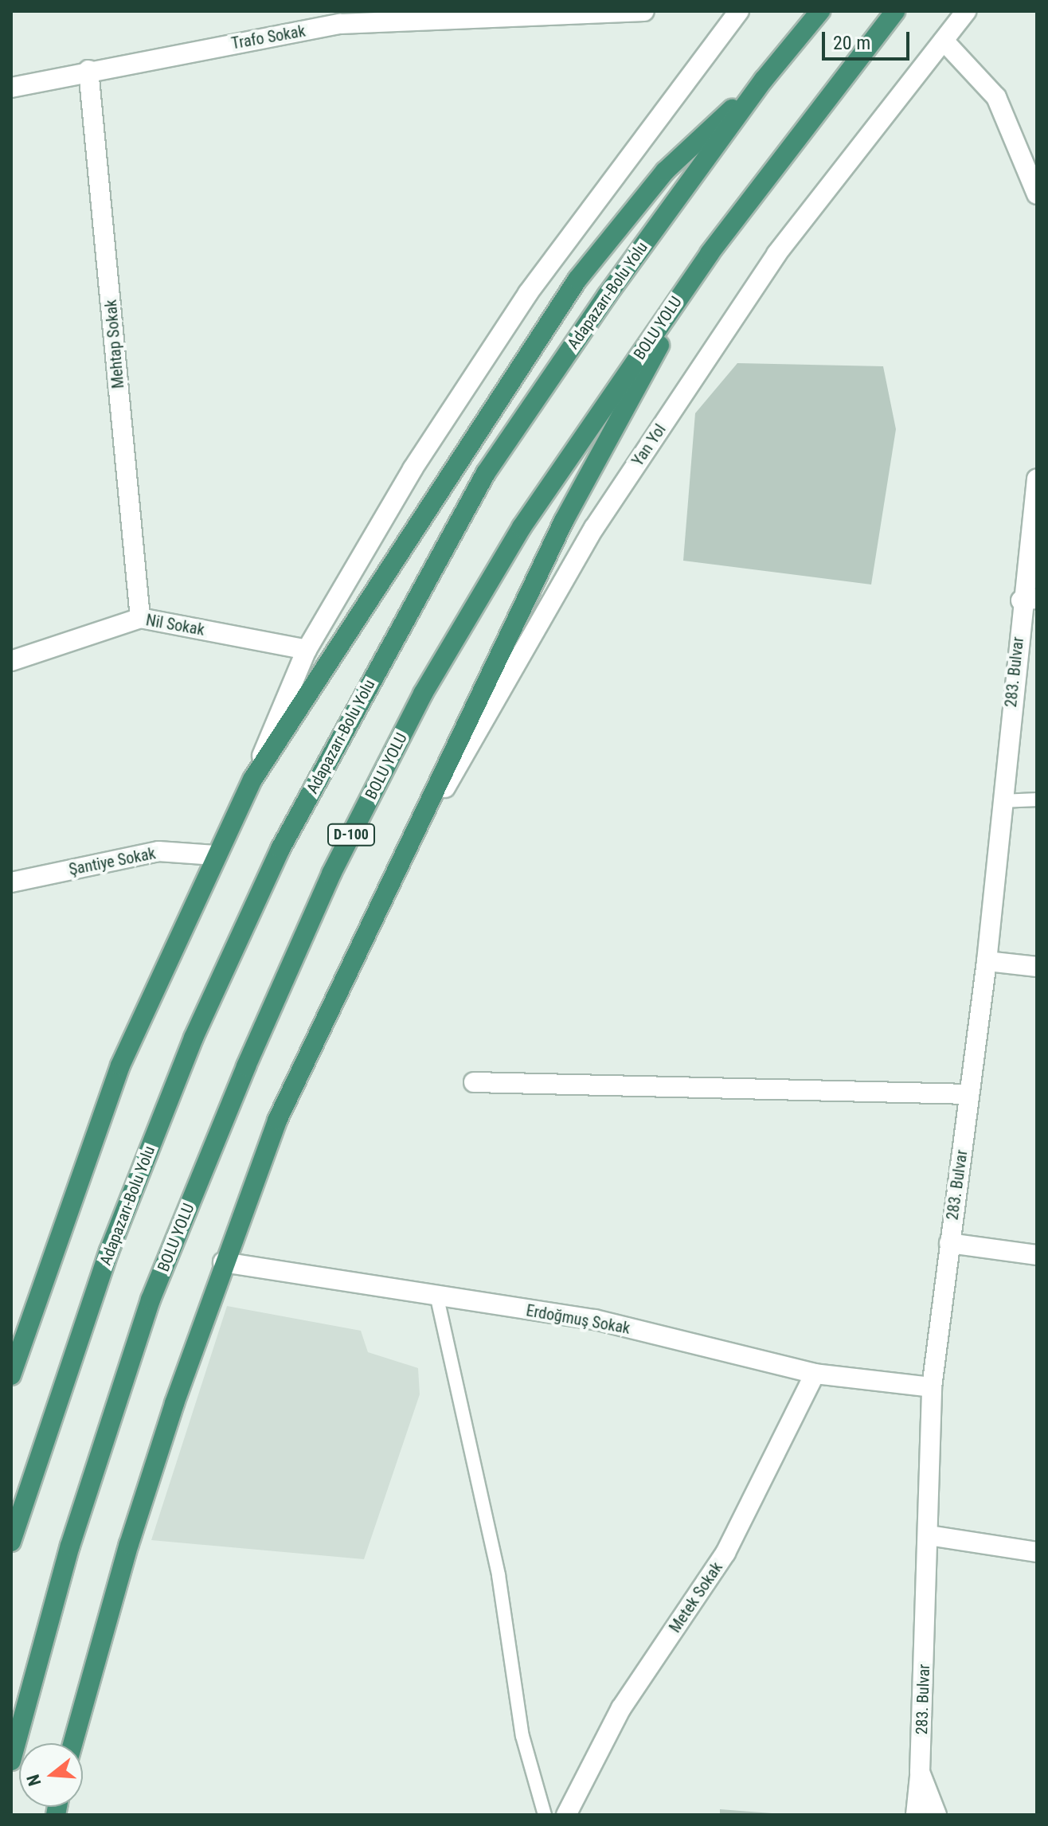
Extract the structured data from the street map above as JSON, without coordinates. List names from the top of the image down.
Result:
{
  "streets": {
    "highway": ["Adapazarı-Bolu Yolu", "BOLU YOLU", "D-100"],
    "street": [
      "Trafo Sokak",
      "Mehtap Sokak",
      "Yan Yol",
      "Nil Sokak",
      "283. Bulvar",
      "Şantiye Sokak",
      "Erdoğmuş Sokak",
      "Metek Sokak"
    ]
  },
  "crossings": [
    ["Trafo Sokak", "Mehtap Sokak"],
    ["Mehtap Sokak", "Nil Sokak"],
    ["283. Bulvar", "Erdoğmuş Sokak"],
    ["Erdoğmuş Sokak", "Metek Sokak"]
  ],
  "scale_bar": "20 m",
  "north": "left"
}
